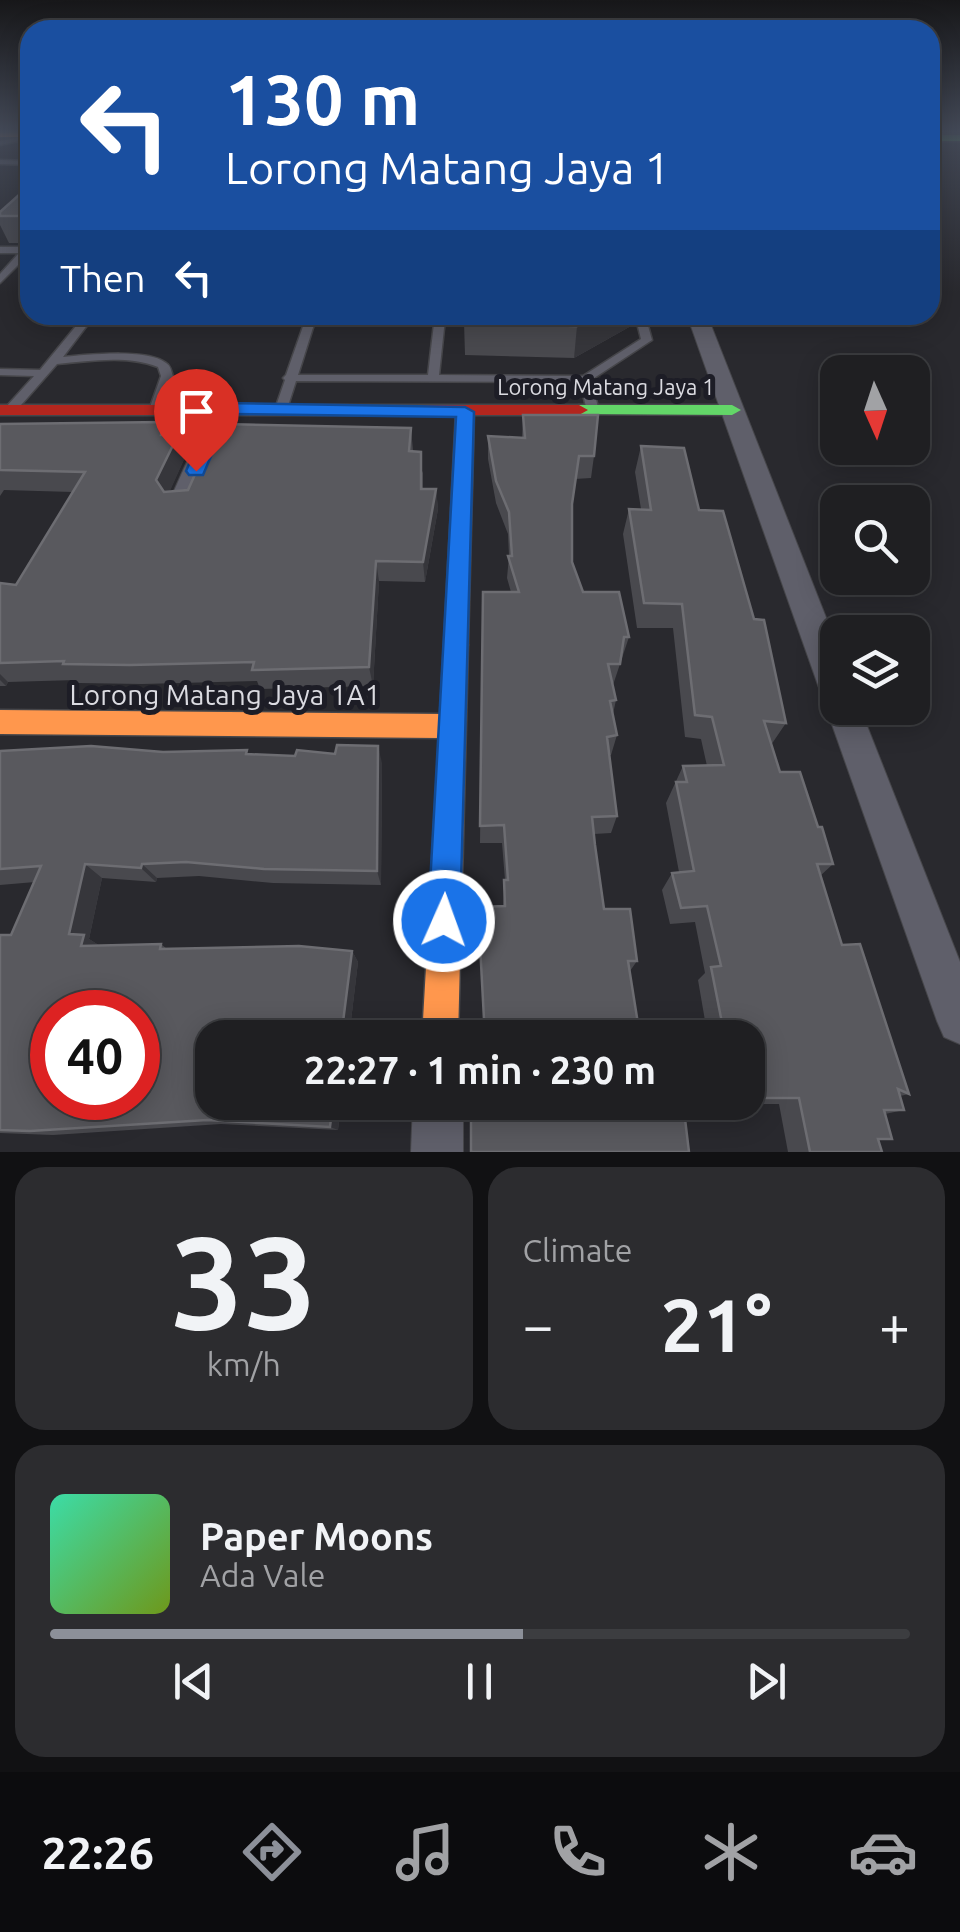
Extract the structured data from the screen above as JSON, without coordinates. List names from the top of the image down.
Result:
{
  "streets": {
    "street": ["Lorong Matang Jaya 1", "Lorong Matang Jaya 1A1"]
  },
  "north": "bottom",
  "page": {
    "turn": ["130 m", "Lorong Matang Jaya 1"],
    "then": "Then",
    "limit": "40",
    "trip": "22:27 · 1 min · 230 m",
    "tile": [
      ["33", "km/h"],
      "Climate"
    ],
    "heat": ["−", "21°", "+"],
    "song": ["Paper Moons", "Ada Vale"],
    "tabs": "22:26"
  }
}
